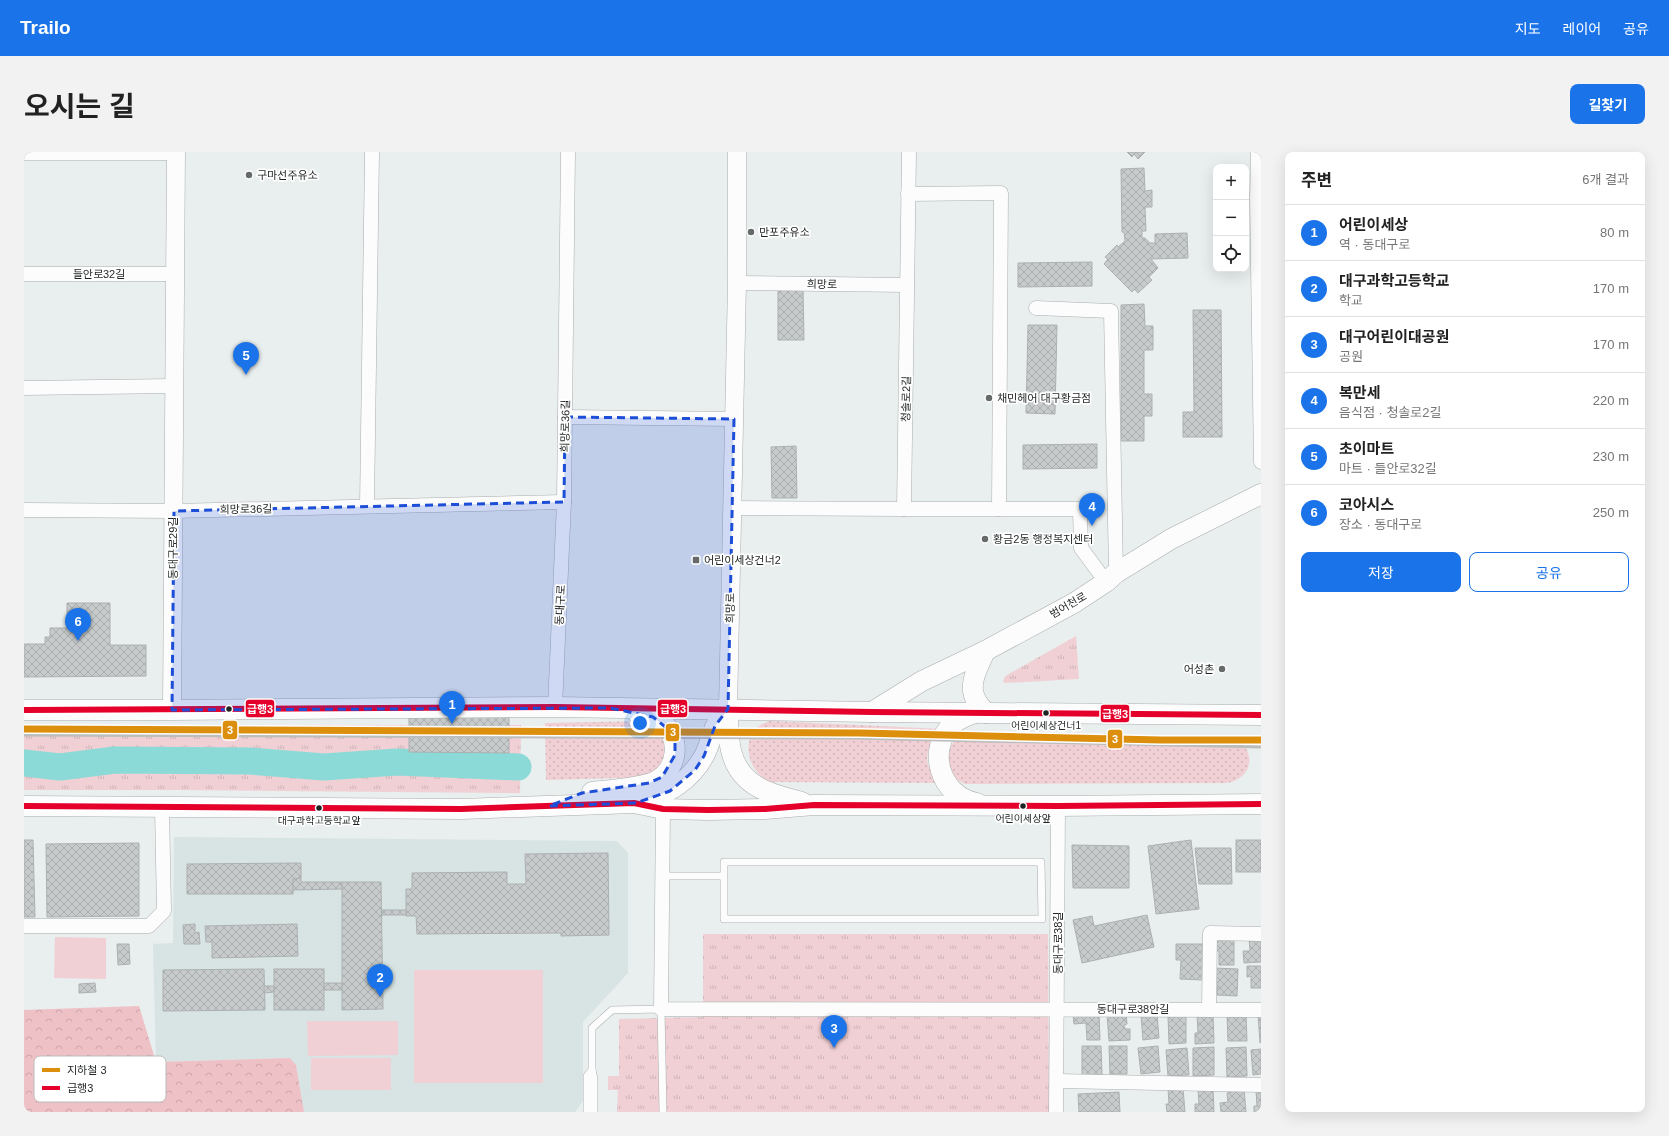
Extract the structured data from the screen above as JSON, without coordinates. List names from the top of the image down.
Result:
{
  "streets": {
    "main road": ["범어천로"],
    "street": [
      "들안로32길",
      "희망로",
      "청솔로2길",
      "희망로36길",
      "동대구로29길",
      "동대구로",
      "동대구로38길",
      "동대구로38안길"
    ]
  },
  "crossings": [
    ["희망로", "청솔로2길"],
    ["희망로36길", "동대구로29길"],
    ["희망로36길", "동대구로"],
    ["동대구로38길", "동대구로38안길"]
  ],
  "places": {
    "other": [
      "구마선주유소",
      "만포주유소",
      "채민헤어 대구황금점",
      "황금2동 행정복지센터",
      "어성촌",
      "어린이세상건너1",
      "어린이세상앞",
      "대구과학고등학교앞"
    ],
    "transit": ["어린이세상건너2"]
  },
  "lines": ["transit line 급행3", "metro line 3"],
  "legend": ["지하철 3", "급행3"],
  "page": {
    "header": "Trailo",
    "nav": ["지도", "레이어", "공유"],
    "title": "오시는 길",
    "buttons": [
      "길찾기",
      ["저장", "공유"]
    ],
    "heading": ["주변", "6개 결과"],
    "map_buttons": ["+", "−"],
    "list": [
      {
        "mark": "1",
        "name": "어린이세상",
        "note": "역 · 동대구로",
        "value": "80 m"
      },
      {
        "mark": "2",
        "name": "대구과학고등학교",
        "note": "학교",
        "value": "170 m"
      },
      {
        "mark": "3",
        "name": "대구어린이대공원",
        "note": "공원",
        "value": "170 m"
      },
      {
        "mark": "4",
        "name": "복만세",
        "note": "음식점 · 청솔로2길",
        "value": "220 m"
      },
      {
        "mark": "5",
        "name": "초이마트",
        "note": "마트 · 들안로32길",
        "value": "230 m"
      },
      {
        "mark": "6",
        "name": "코아시스",
        "note": "장소 · 동대구로",
        "value": "250 m"
      }
    ],
    "pins": [
      "5",
      "4",
      "6",
      "1",
      "2",
      "3"
    ]
  }
}
